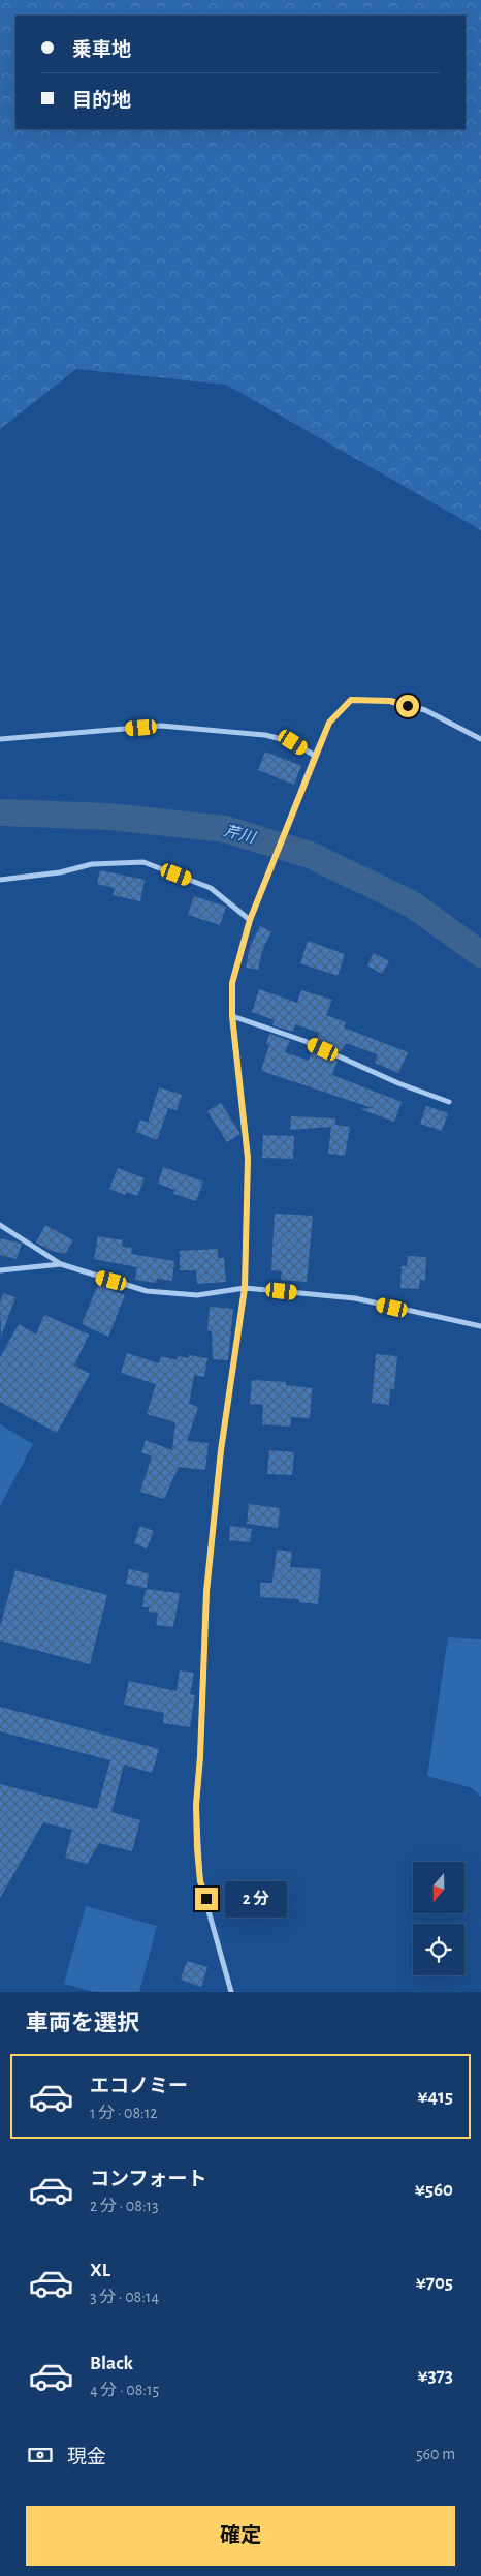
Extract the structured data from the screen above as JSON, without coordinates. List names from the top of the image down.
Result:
{
  "water": ["芹川"],
  "north": "bottom",
  "page": {
    "banner": ["乗車地", "目的地"],
    "bubble": "2 分",
    "heading": "車両を選択",
    "list": [
      {
        "name": "エコノミー",
        "note": "1 分 · 08:12",
        "value": "¥415"
      },
      {
        "name": "コンフォート",
        "note": "2 分 · 08:13",
        "value": "¥560"
      },
      {
        "name": "XL",
        "note": "3 分 · 08:14",
        "value": "¥705"
      },
      {
        "name": "Black",
        "note": "4 分 · 08:15",
        "value": "¥373"
      }
    ],
    "pay": ["現金", "560 m"],
    "buttons": "確定"
  }
}
